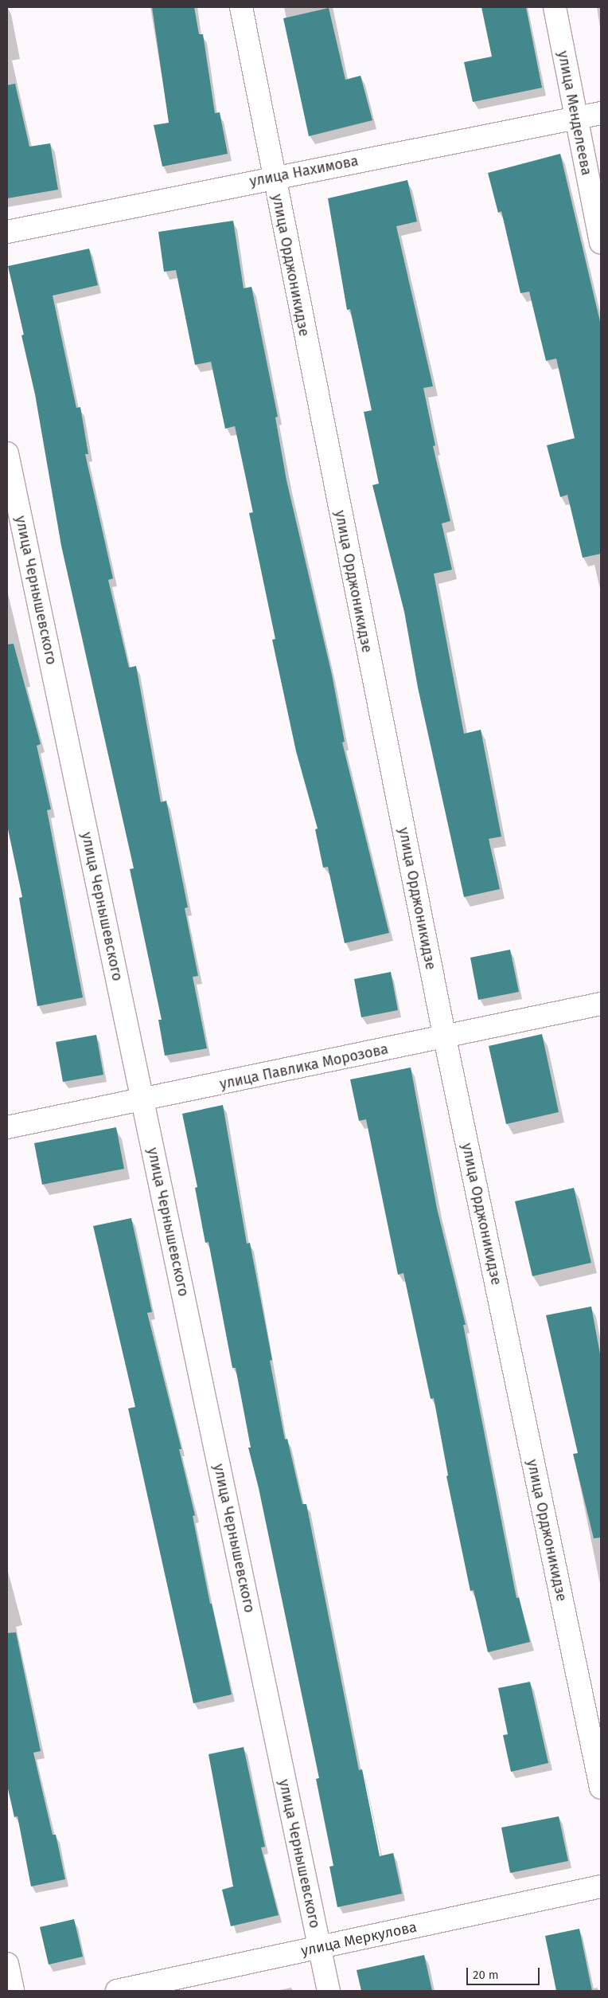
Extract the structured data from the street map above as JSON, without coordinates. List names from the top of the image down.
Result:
{
  "streets": {
    "street": [
      "улица Менделеева",
      "улица Нахимова",
      "улица Орджоникидзе",
      "улица Чернышевского",
      "улица Павлика Морозова",
      "улица Меркулова"
    ]
  },
  "crossings": [
    ["улица Менделеева", "улица Нахимова"],
    ["улица Нахимова", "улица Орджоникидзе"],
    ["улица Орджоникидзе", "улица Павлика Морозова"],
    ["улица Чернышевского", "улица Павлика Морозова"],
    ["улица Чернышевского", "улица Меркулова"]
  ],
  "scale_bar": "20 m"
}
